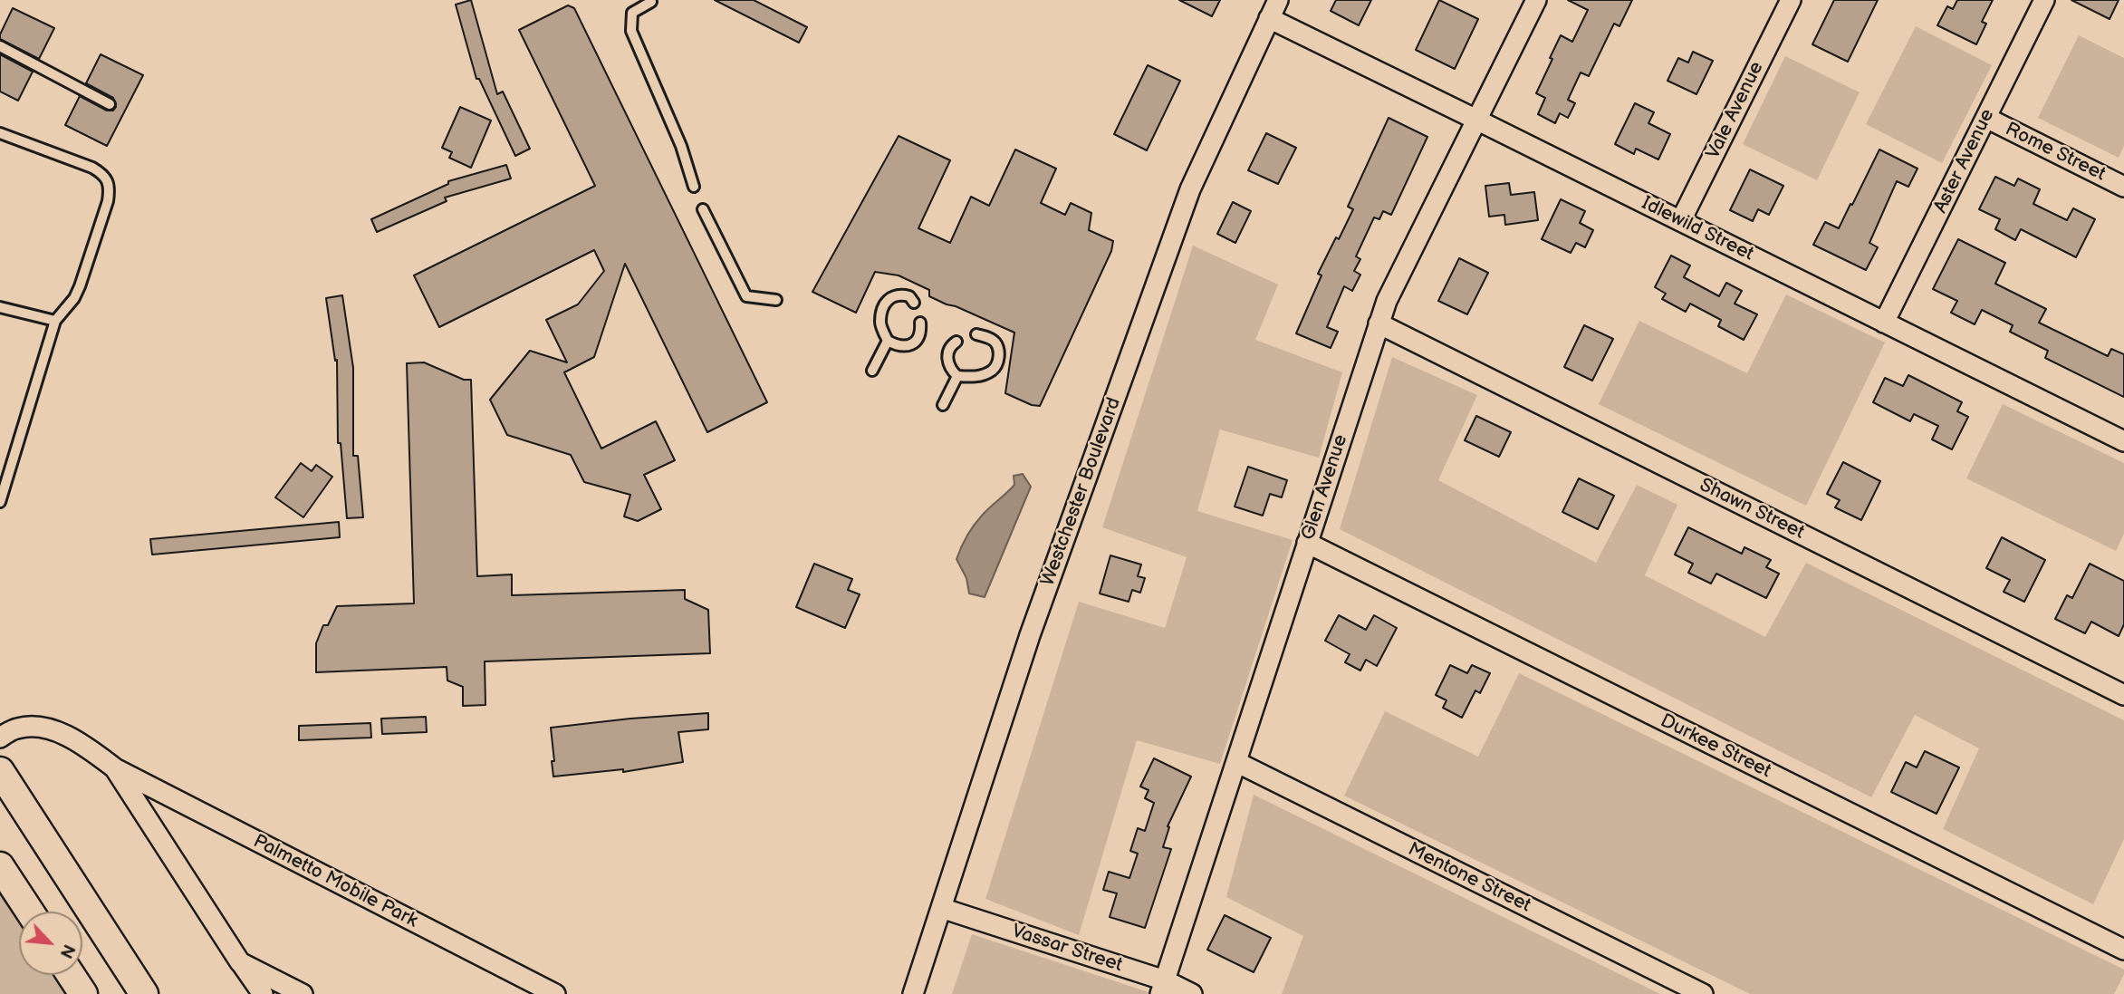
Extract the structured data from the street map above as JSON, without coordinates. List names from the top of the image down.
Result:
{
  "streets": {
    "street": [
      "Vale Avenue",
      "Rome Street",
      "Aster Avenue",
      "Idlewild Street",
      "Glen Avenue",
      "Westchester Boulevard",
      "Shawn Street",
      "Durkee Street",
      "Mentone Street",
      "Palmetto Mobile Park",
      "Vassar Street"
    ]
  },
  "crossings": [
    ["Vale Avenue", "Idlewild Street"],
    ["Rome Street", "Aster Avenue"],
    ["Aster Avenue", "Idlewild Street"],
    ["Idlewild Street", "Glen Avenue"],
    ["Idlewild Street", "Westchester Boulevard"],
    ["Glen Avenue", "Shawn Street"],
    ["Glen Avenue", "Durkee Street"],
    ["Glen Avenue", "Mentone Street"],
    ["Glen Avenue", "Vassar Street"],
    ["Westchester Boulevard", "Vassar Street"]
  ],
  "north": "bottom right"
}
